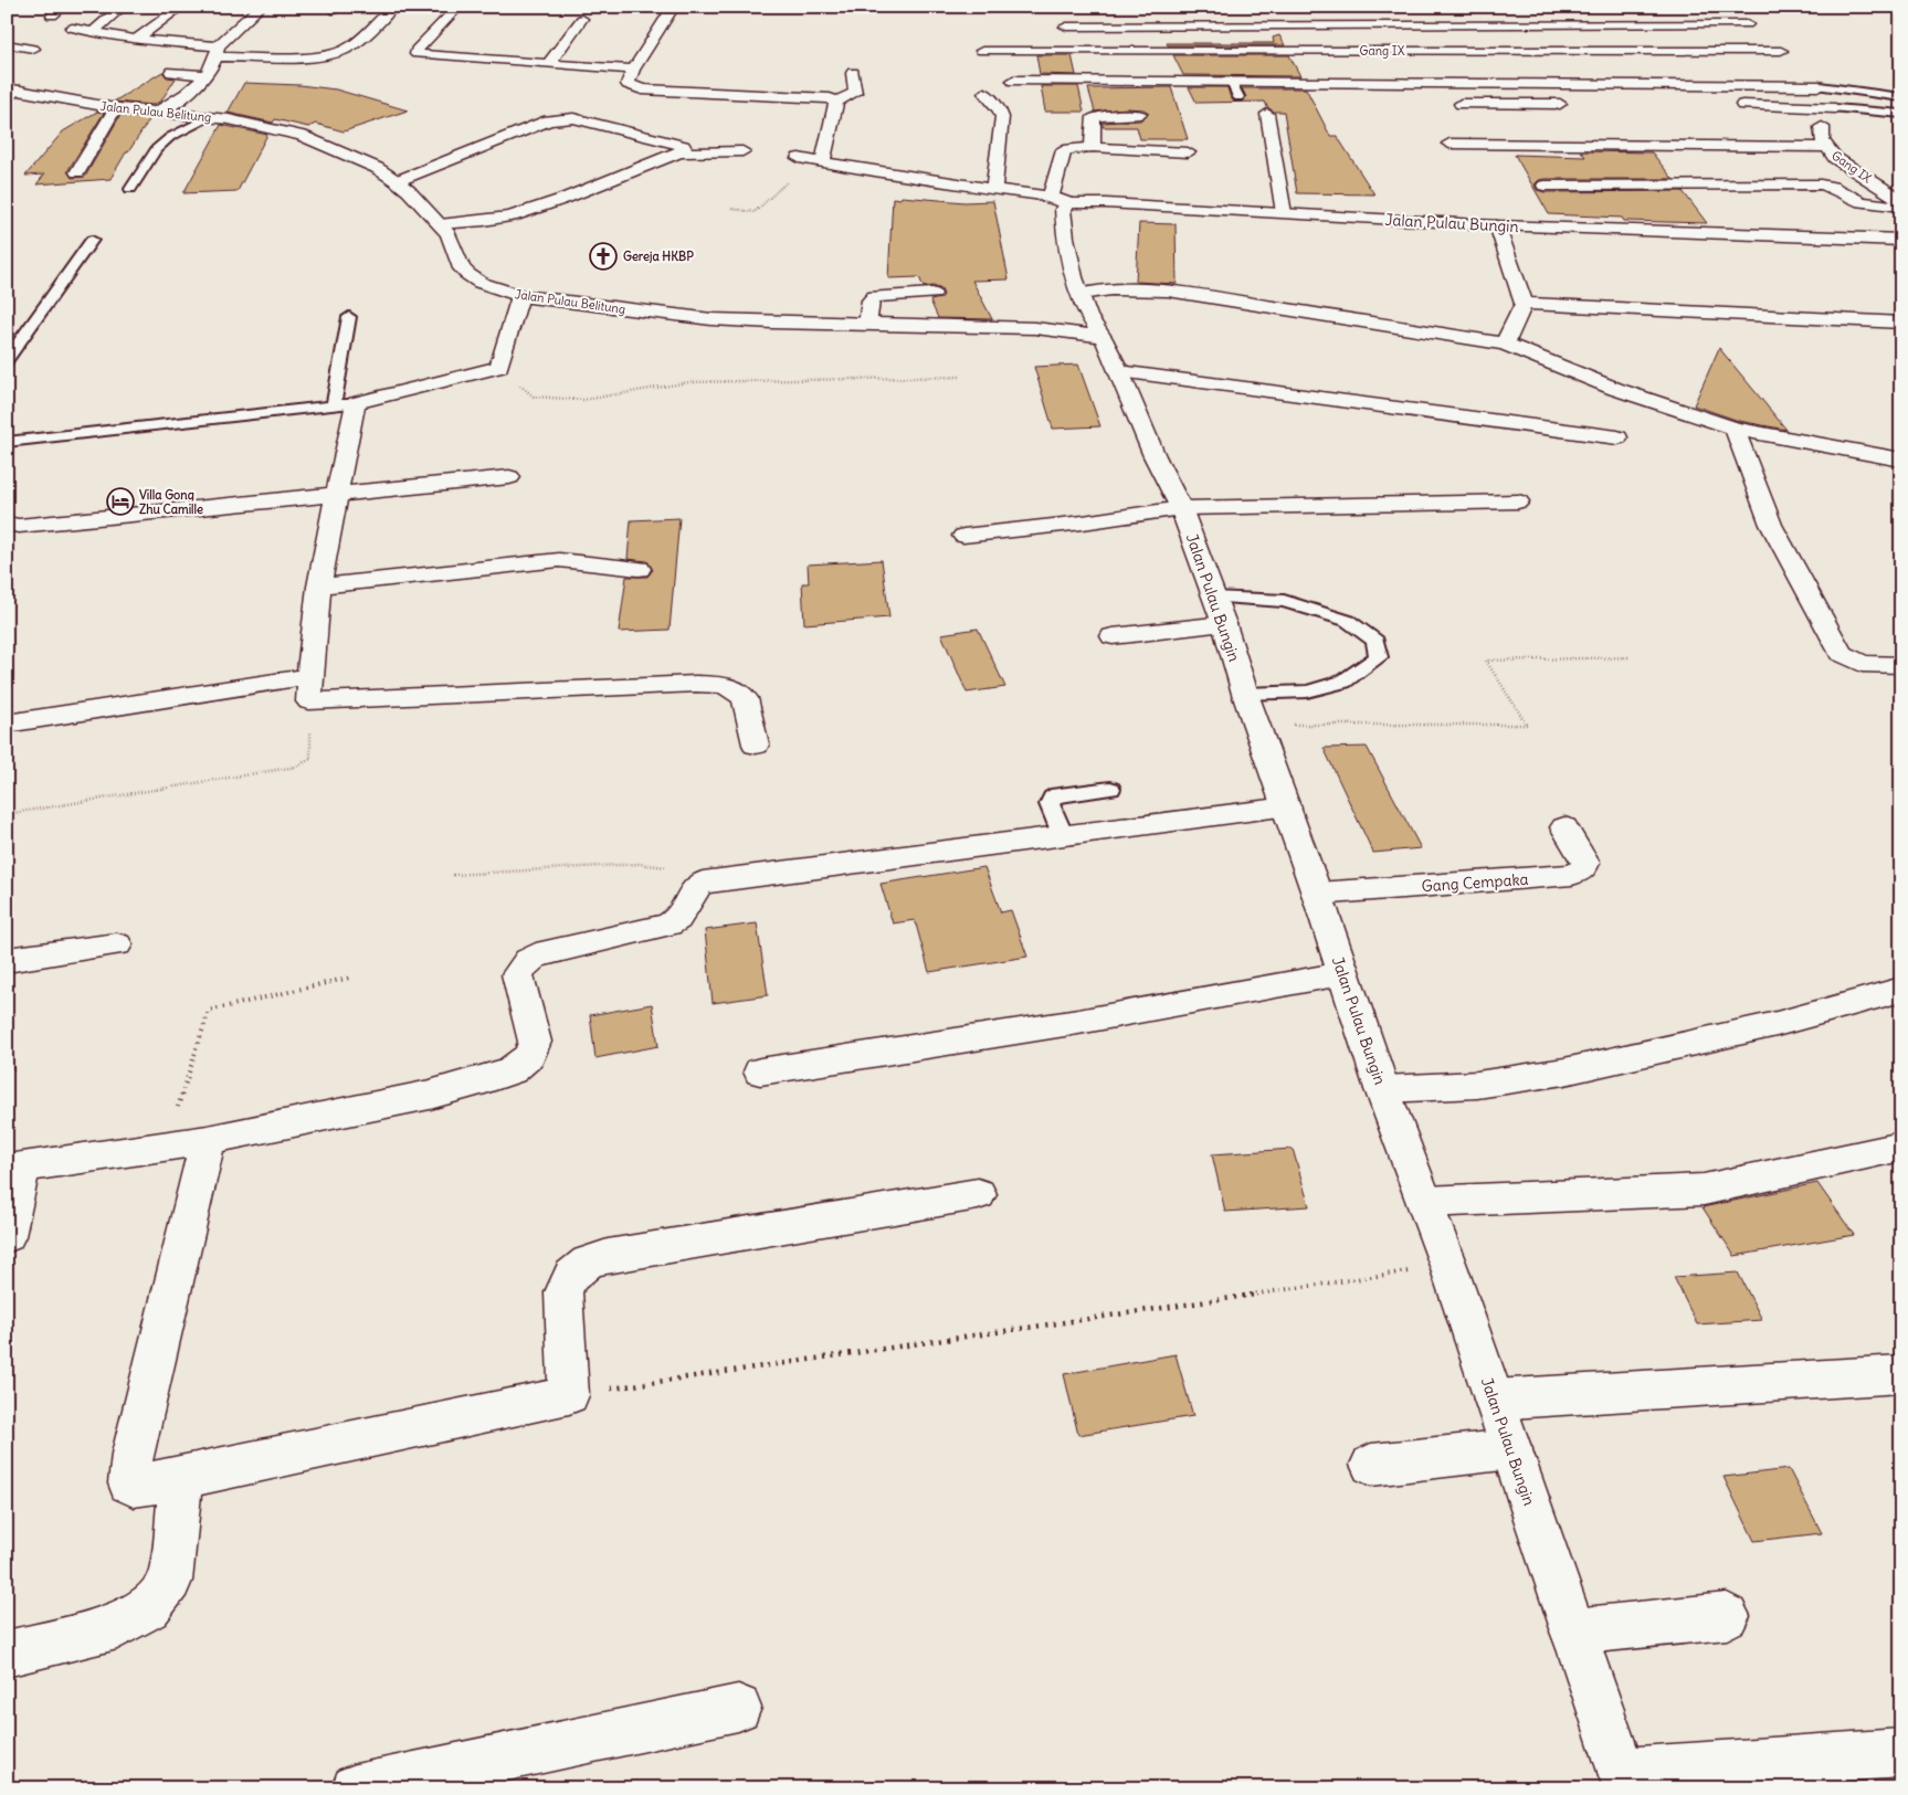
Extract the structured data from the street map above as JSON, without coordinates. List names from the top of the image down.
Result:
{
  "streets": {
    "street": [
      "Gang IX",
      "Jalan Pulau Belitung",
      "Jalan Pulau Bungin",
      "Gang Cempaka"
    ]
  },
  "crossings": [
    ["Jalan Pulau Belitung", "Jalan Pulau Bungin"],
    ["Jalan Pulau Bungin", "Gang Cempaka"]
  ],
  "places": {
    "church": ["Gereja HKBP"],
    "hotel": ["Villa Gong Zhu Camille"]
  }
}
